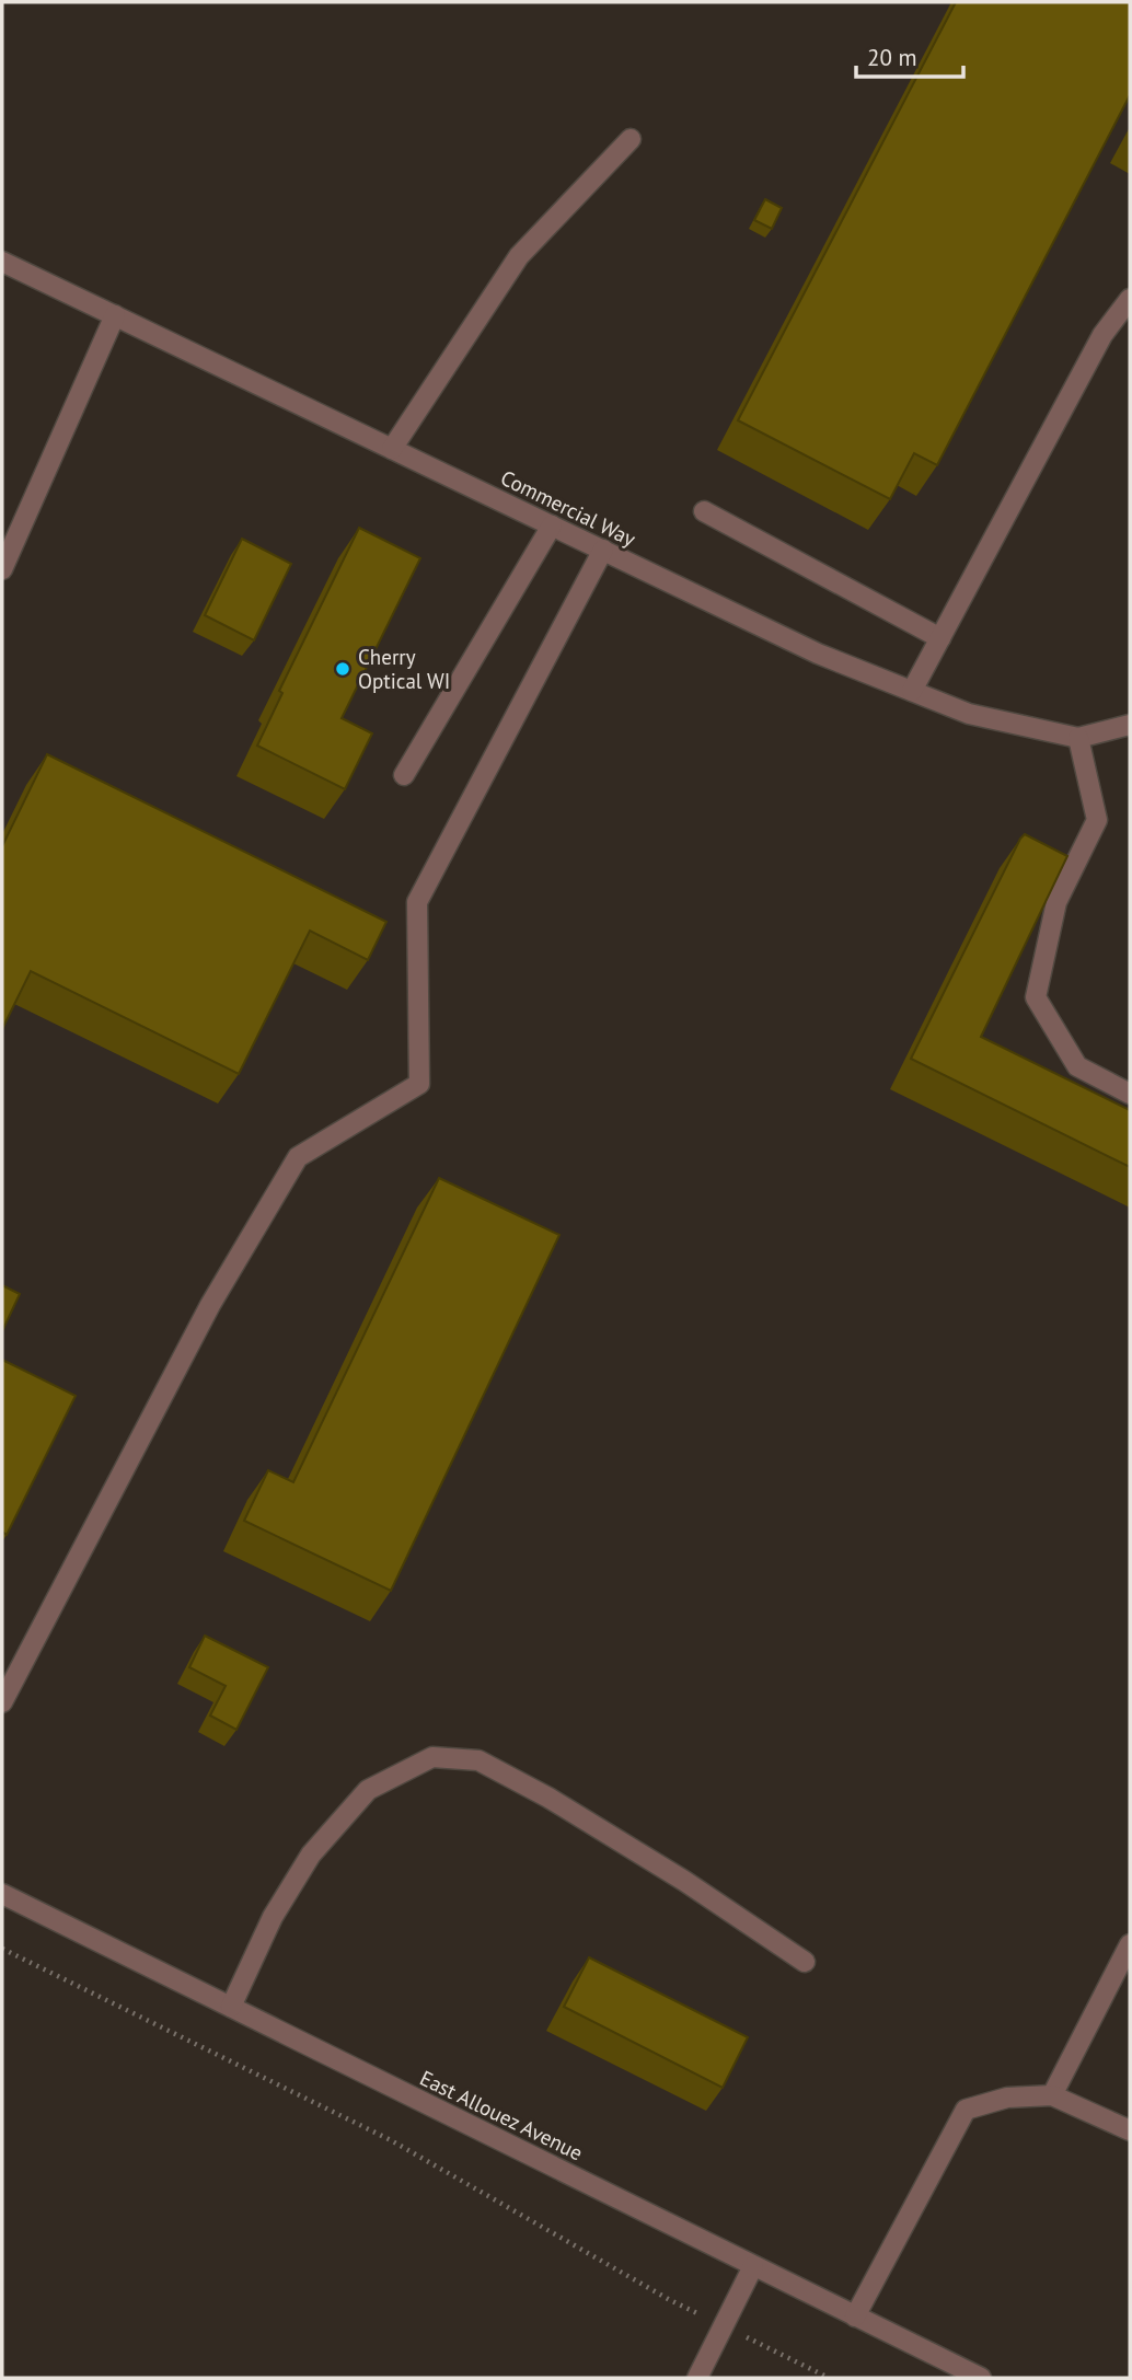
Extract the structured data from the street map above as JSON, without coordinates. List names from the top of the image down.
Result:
{
  "streets": {
    "street": ["Commercial Way", "East Allouez Avenue"]
  },
  "places": ["Cherry Optical WI"],
  "scale_bar": "20 m"
}
